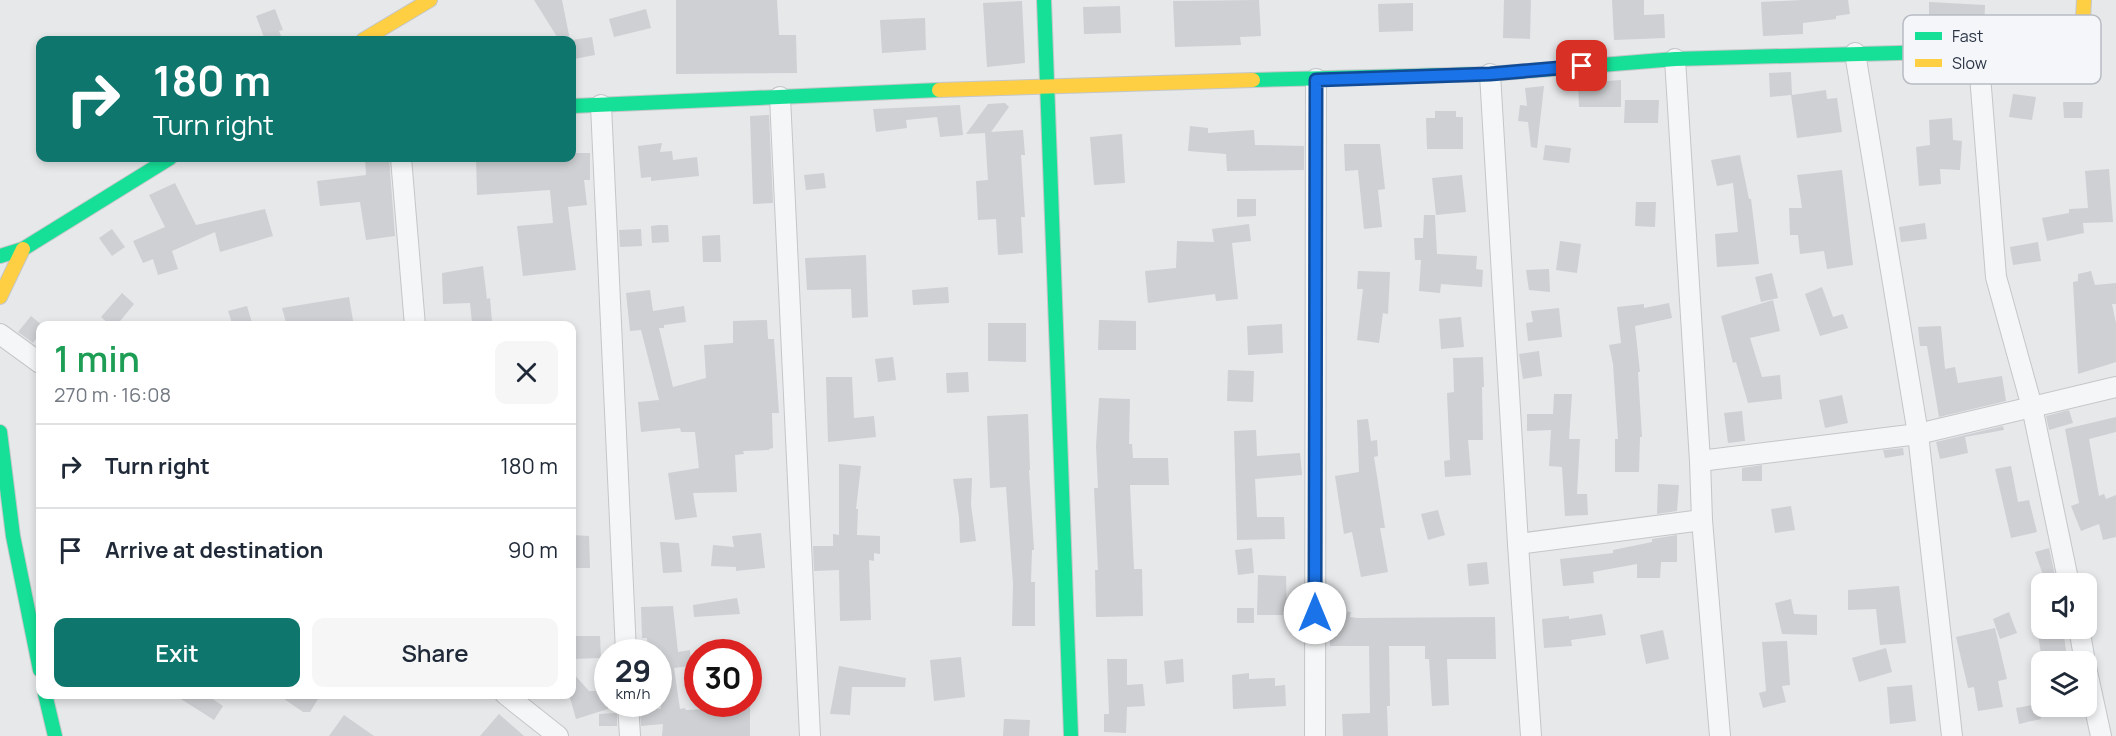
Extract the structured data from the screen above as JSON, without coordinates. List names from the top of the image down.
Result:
{
  "legend": ["Fast", "Slow"],
  "page": {
    "turn": ["180 m", "Turn right"],
    "heading": ["1 min", "270 m · 16:08"],
    "list": [
      {
        "name": "Turn right",
        "value": "180 m"
      },
      {
        "name": "Arrive at destination",
        "value": "90 m"
      }
    ],
    "buttons": ["Exit", "Share"],
    "speed": "29 km/h",
    "limit": "30"
  }
}
